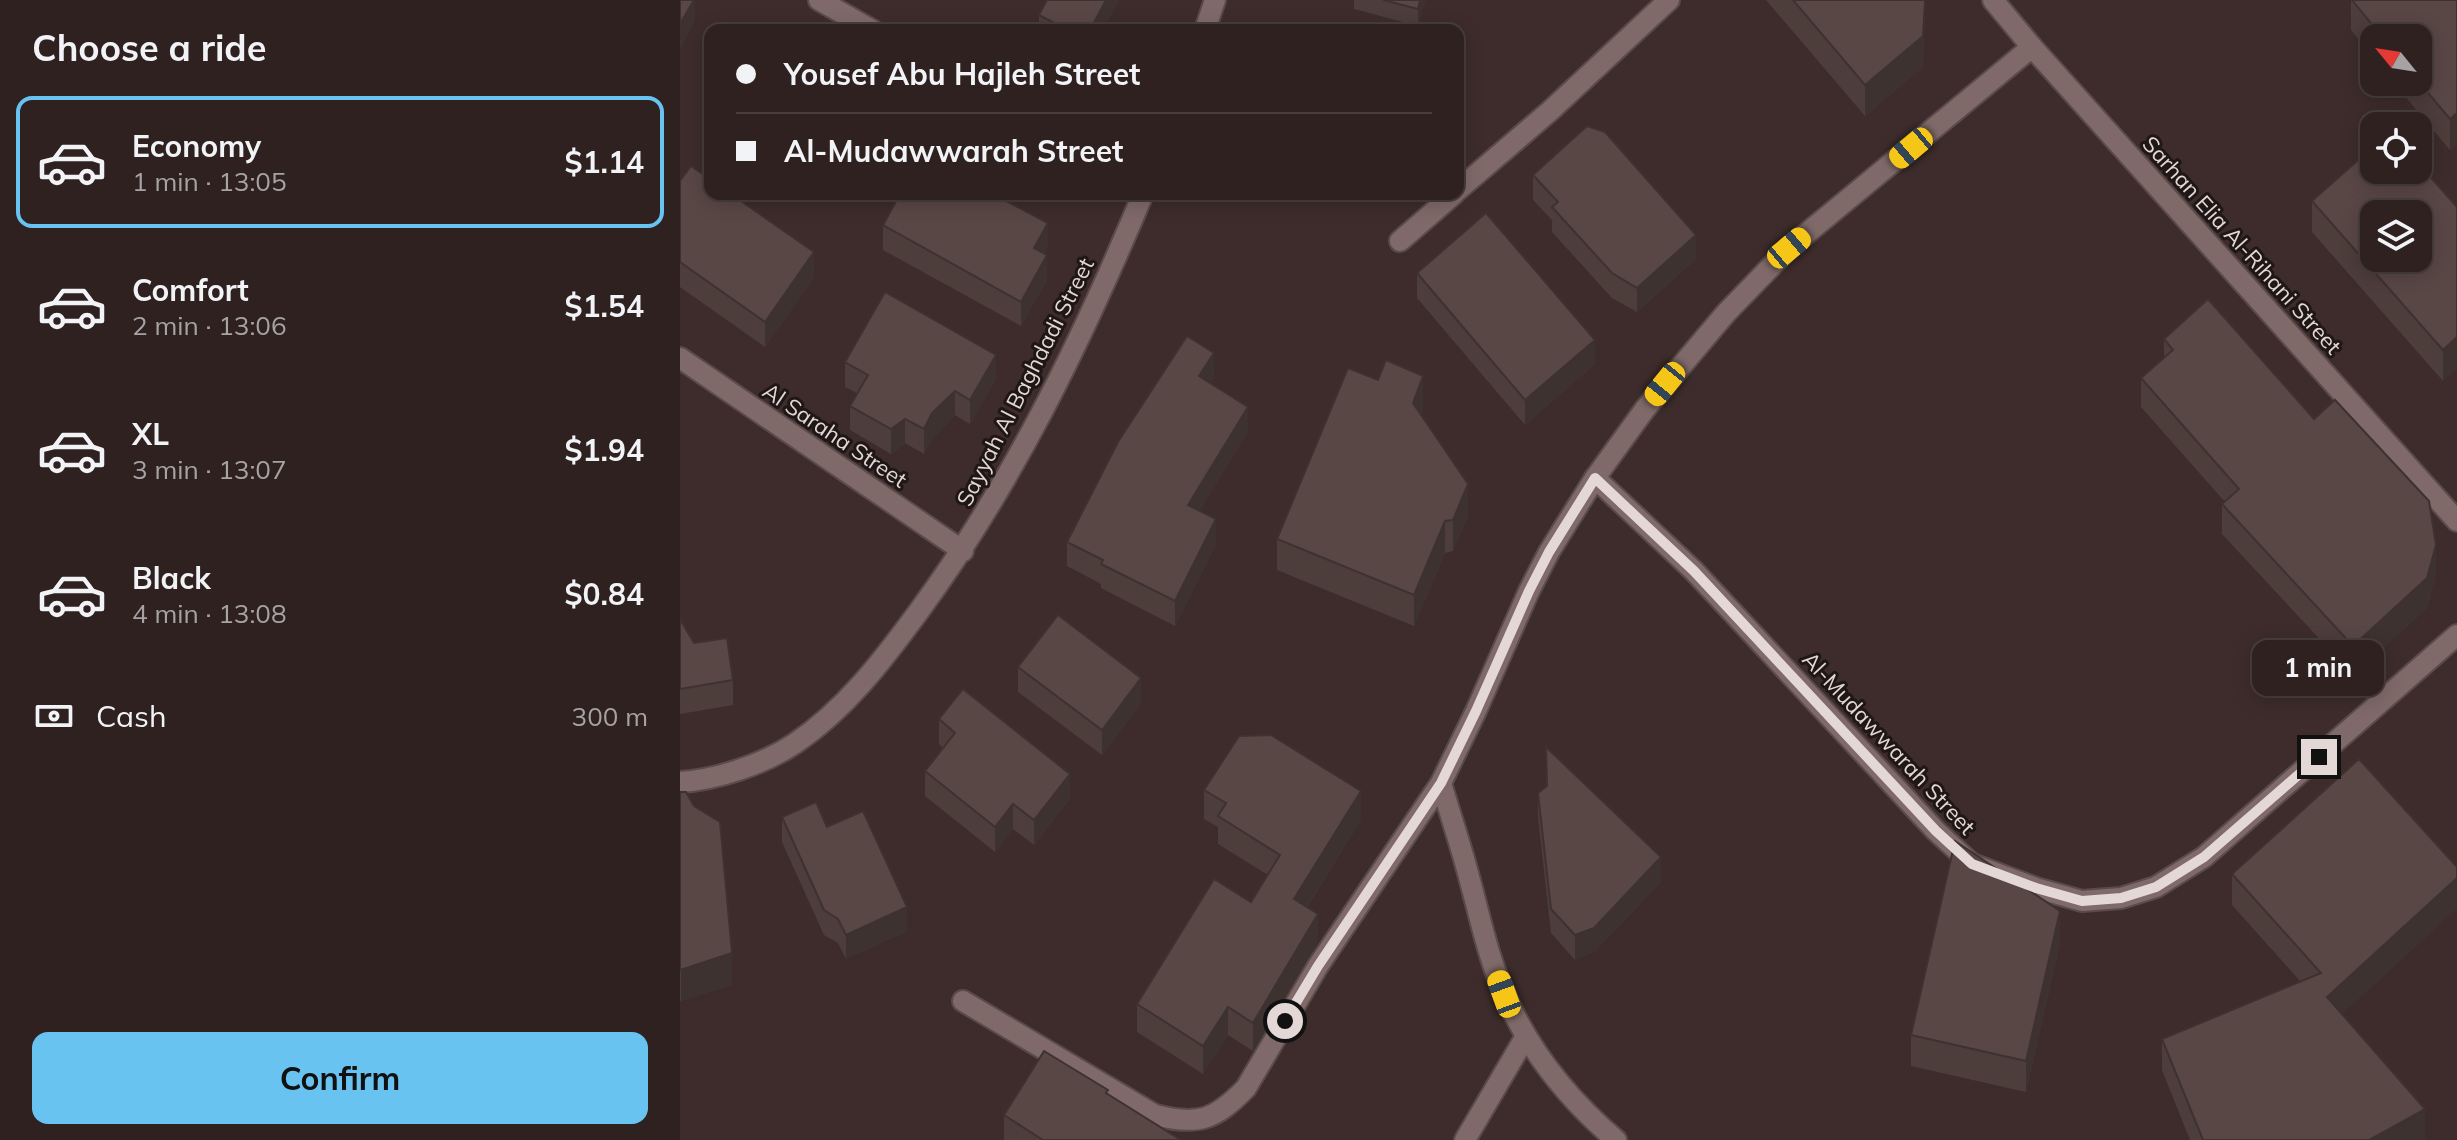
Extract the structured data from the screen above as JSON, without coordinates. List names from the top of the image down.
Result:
{
  "streets": {
    "street": [
      "Sarhan Elia Al-Rihani Street",
      "Sayyah Al Baghdadi Street",
      "Al Saraha Street",
      "Al-Mudawwarah Street"
    ]
  },
  "crossings": [
    ["Sayyah Al Baghdadi Street", "Al Saraha Street"]
  ],
  "north": "top left",
  "page": {
    "heading": "Choose a ride",
    "banner": ["Yousef Abu Hajleh Street", "Al-Mudawwarah Street"],
    "list": [
      {
        "name": "Economy",
        "note": "1 min · 13:05",
        "value": "$1.14"
      },
      {
        "name": "Comfort",
        "note": "2 min · 13:06",
        "value": "$1.54"
      },
      {
        "name": "XL",
        "note": "3 min · 13:07",
        "value": "$1.94"
      },
      {
        "name": "Black",
        "note": "4 min · 13:08",
        "value": "$0.84"
      }
    ],
    "bubble": "1 min",
    "pay": ["Cash", "300 m"],
    "buttons": "Confirm"
  }
}
